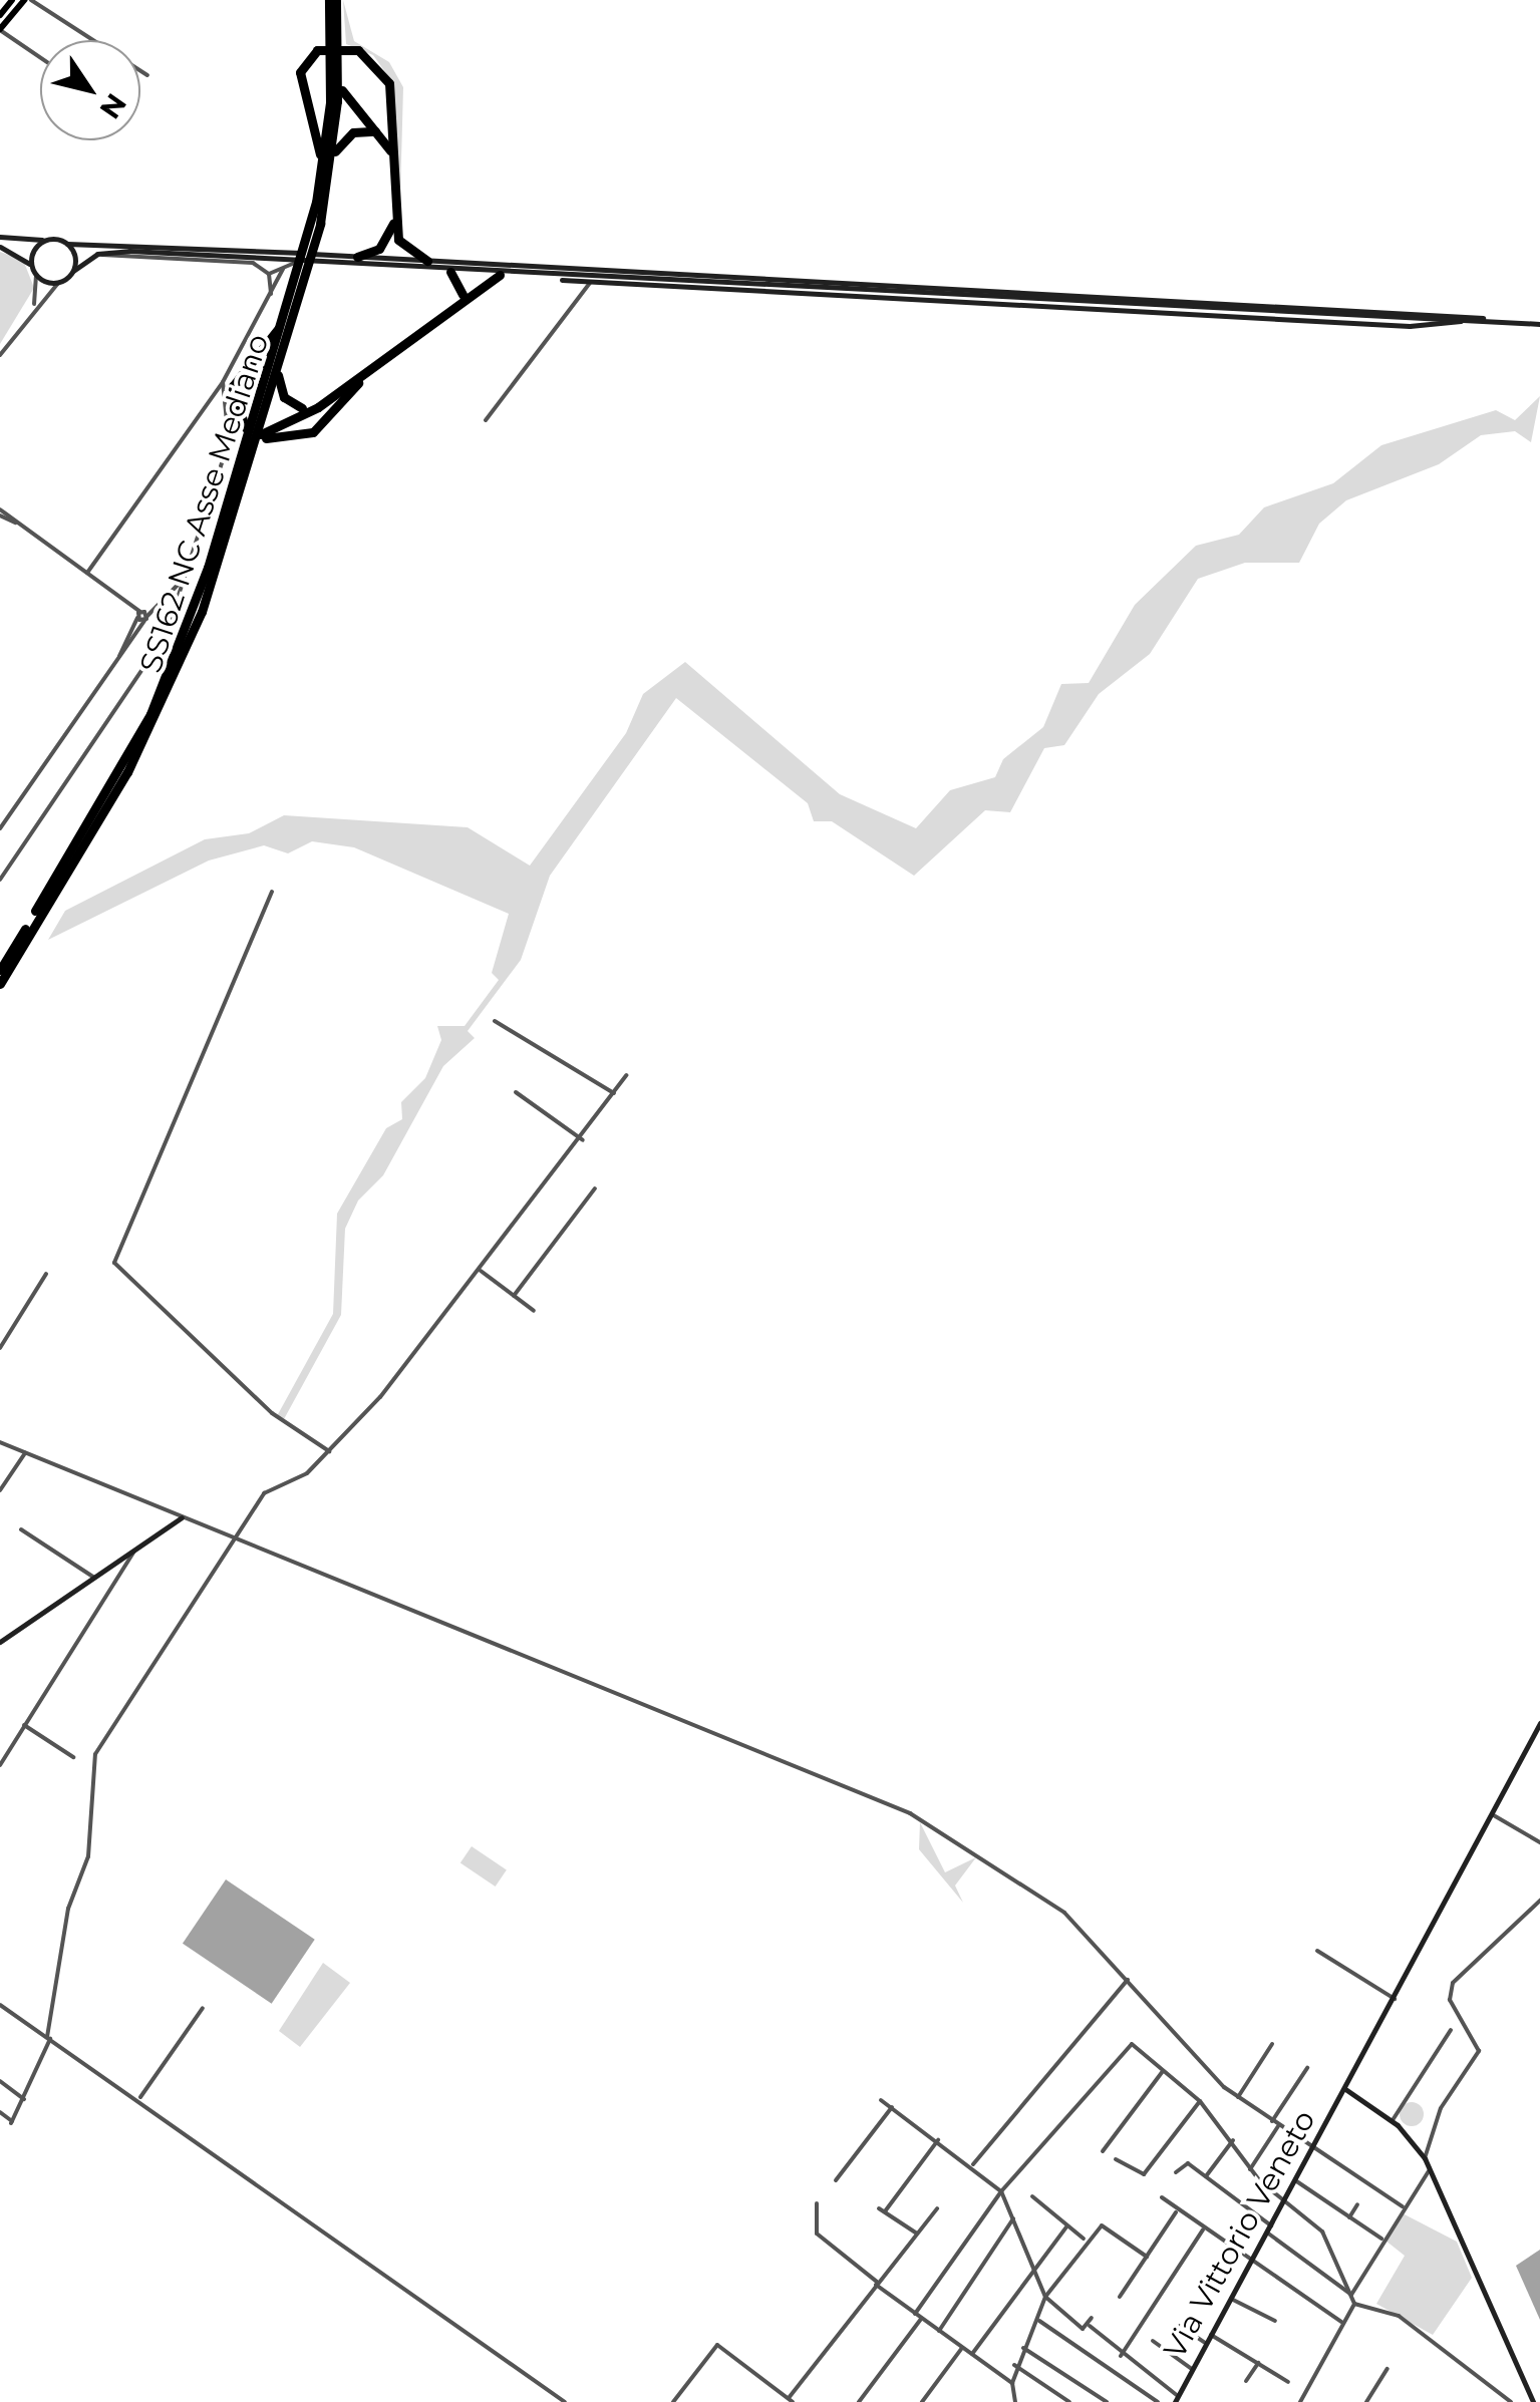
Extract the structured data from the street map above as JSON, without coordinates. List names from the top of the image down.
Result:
{
  "streets": {
    "highway": ["SS162 NC Asse Mediano"],
    "main road": ["Via Vittorio Veneto"]
  },
  "north": "bottom right"
}
